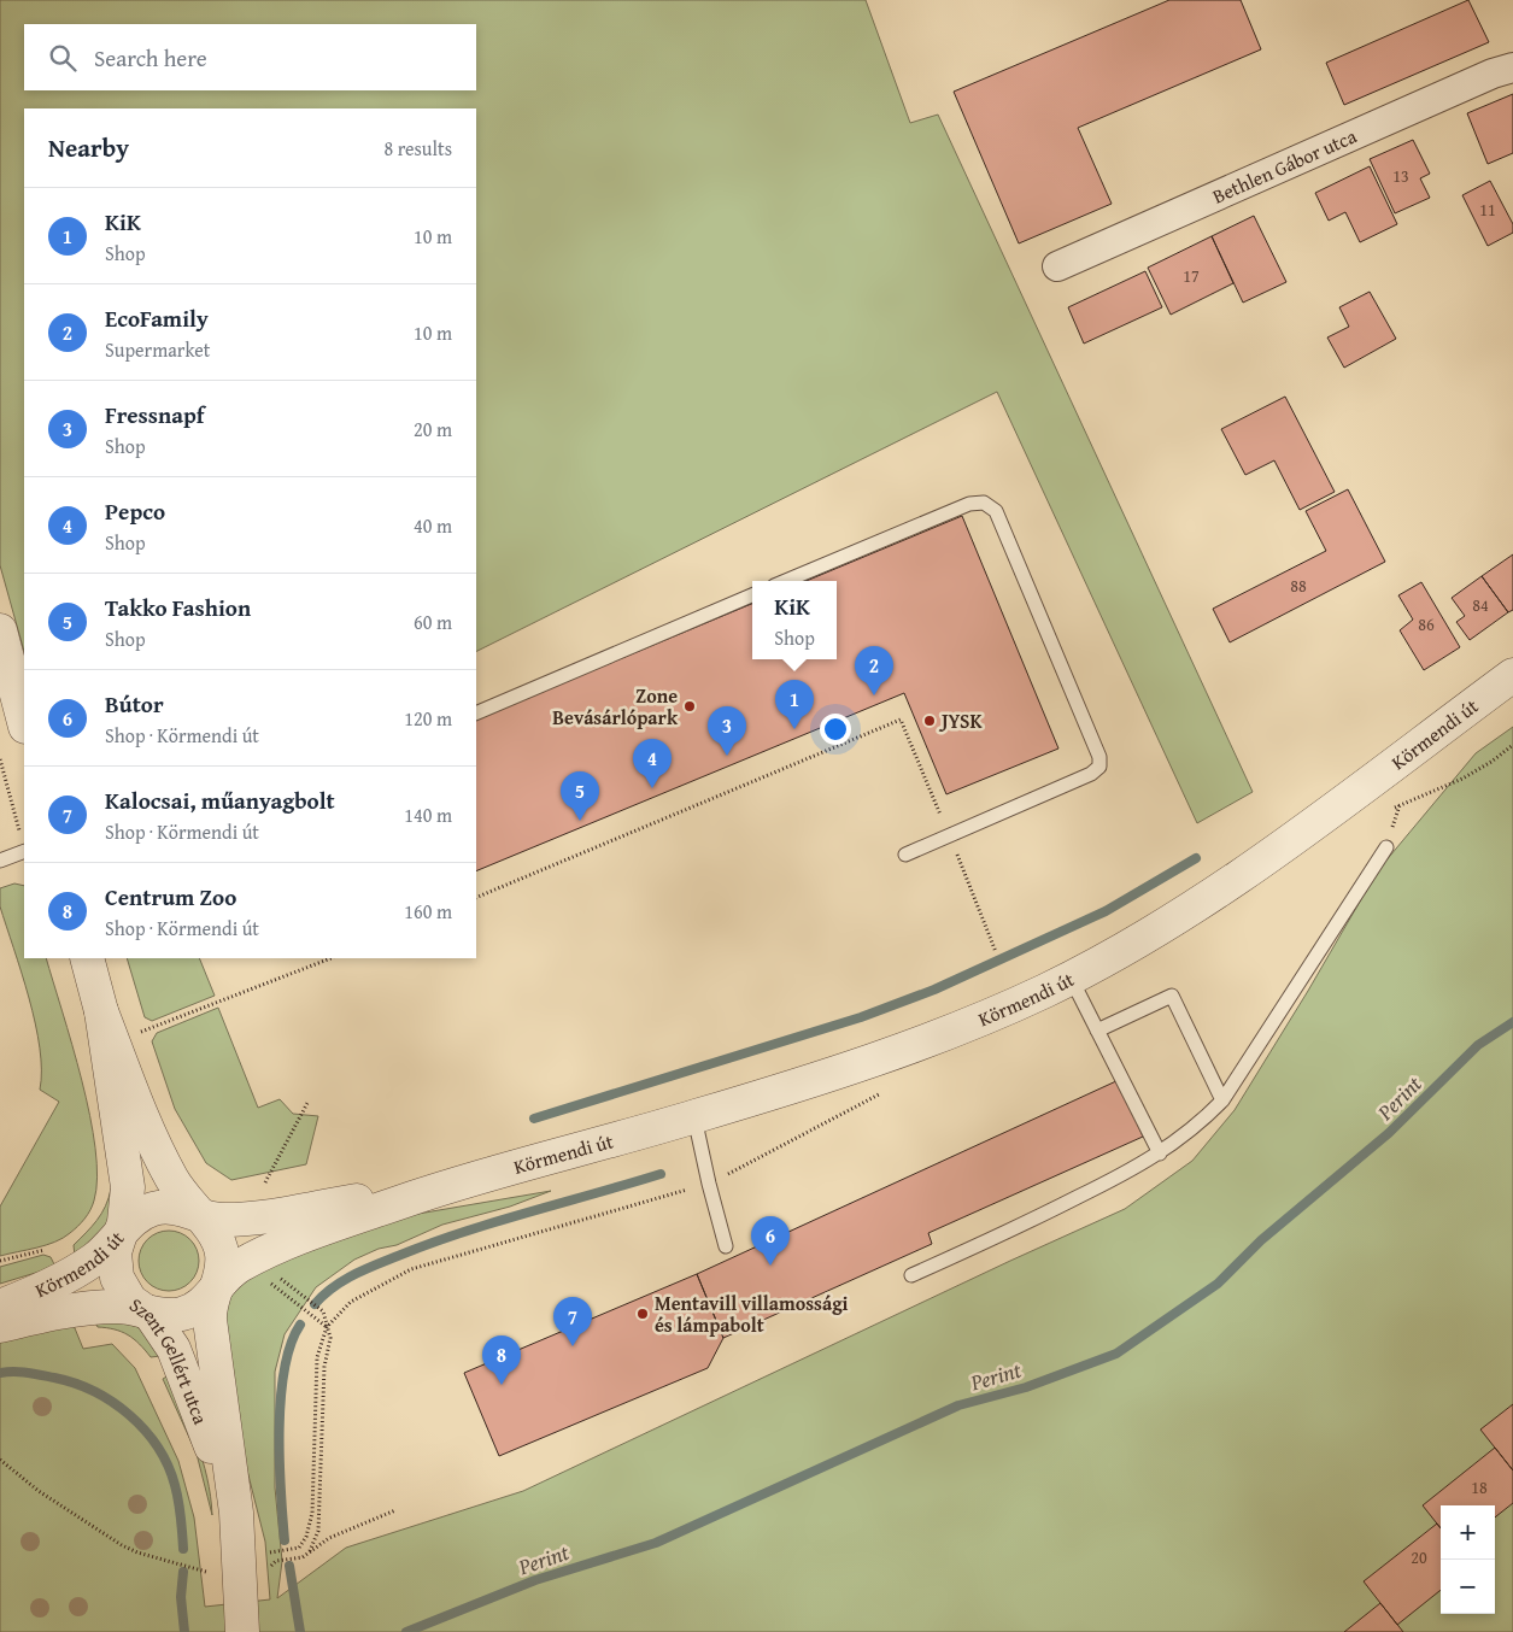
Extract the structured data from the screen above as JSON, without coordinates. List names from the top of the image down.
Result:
{
  "streets": {
    "street": ["Bethlen Gábor utca", "Körmendi út", "Szent Gellért utca"]
  },
  "crossings": [
    ["Körmendi út", "Szent Gellért utca"]
  ],
  "water": ["Perint"],
  "places": ["Zone Bevásárlópark", "JYSK", "Mentavill villamossági és lámpabolt"],
  "house_numbers": [
    "13",
    "11",
    "17",
    "88",
    "84",
    "86",
    "18",
    "20"
  ],
  "page": {
    "search": "Search here",
    "heading": ["Nearby", "8 results"],
    "list": [
      {
        "mark": "1",
        "name": "KiK",
        "note": "Shop",
        "value": "10 m"
      },
      {
        "mark": "2",
        "name": "EcoFamily",
        "note": "Supermarket",
        "value": "10 m"
      },
      {
        "mark": "3",
        "name": "Fressnapf",
        "note": "Shop",
        "value": "20 m"
      },
      {
        "mark": "4",
        "name": "Pepco",
        "note": "Shop",
        "value": "40 m"
      },
      {
        "mark": "5",
        "name": "Takko Fashion",
        "note": "Shop",
        "value": "60 m"
      },
      {
        "mark": "6",
        "name": "Bútor",
        "note": "Shop · Körmendi út",
        "value": "120 m"
      },
      {
        "mark": "7",
        "name": "Kalocsai, műanyagbolt",
        "note": "Shop · Körmendi út",
        "value": "140 m"
      },
      {
        "mark": "8",
        "name": "Centrum Zoo",
        "note": "Shop · Körmendi út",
        "value": "160 m"
      }
    ],
    "popup": ["KiK", "Shop"],
    "pins": [
      "2",
      "1",
      "3",
      "4",
      "5",
      "6",
      "7",
      "8"
    ],
    "map_buttons": ["+", "−"]
  }
}
